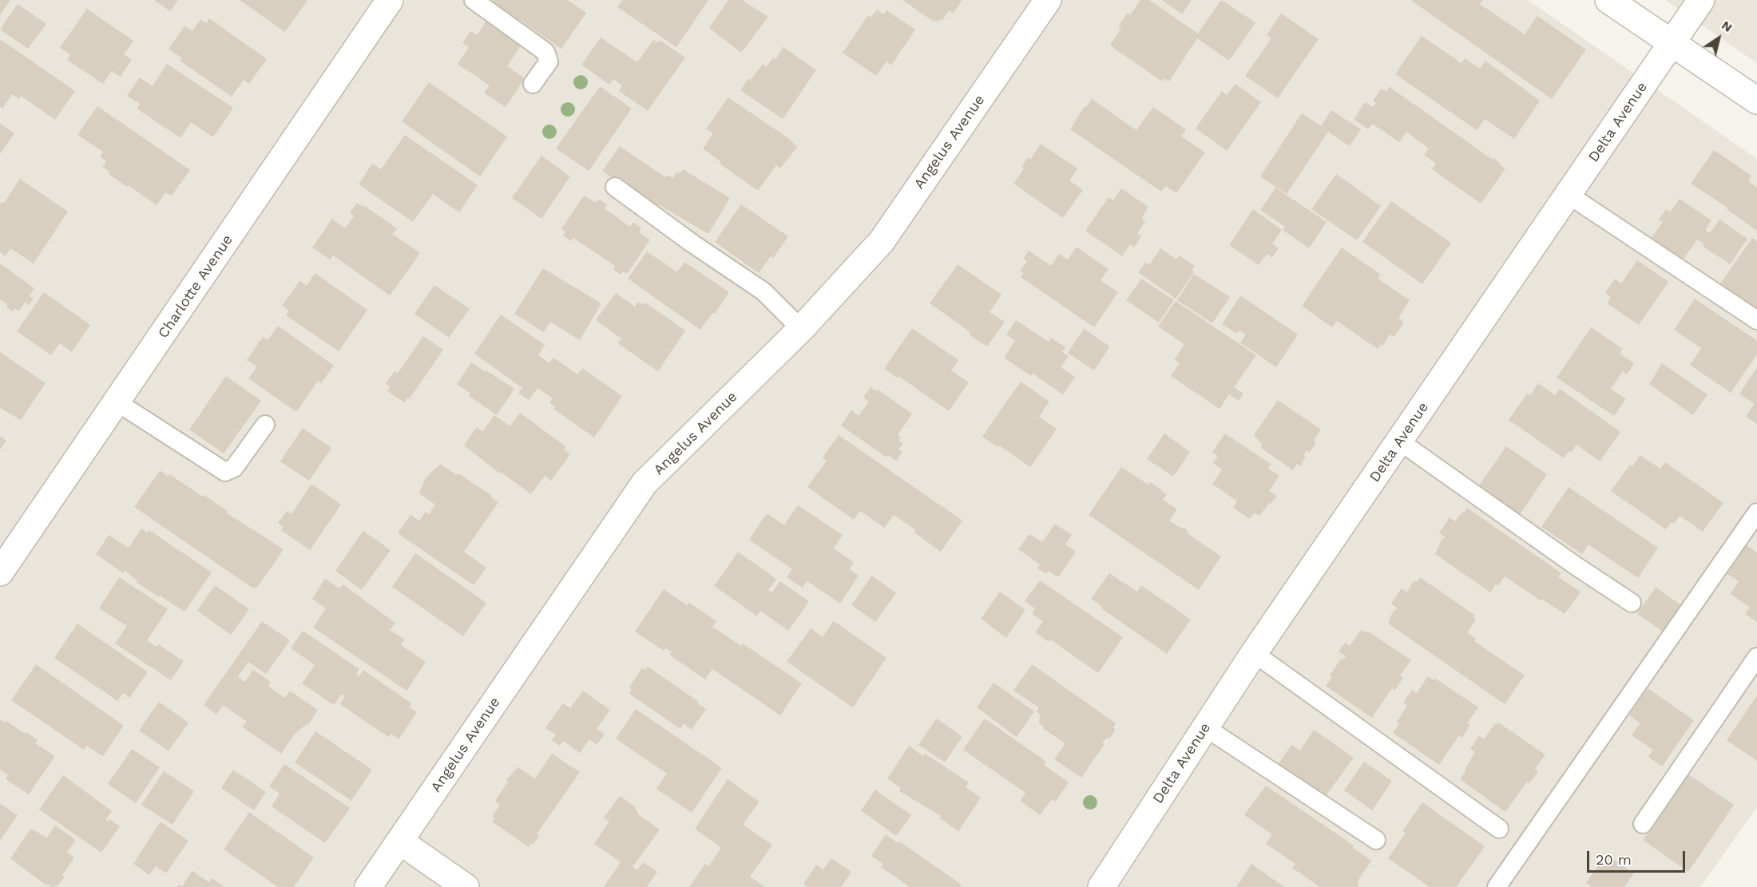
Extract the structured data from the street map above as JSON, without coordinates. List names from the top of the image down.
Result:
{
  "streets": {
    "street": ["Delta Avenue", "Angelus Avenue", "Charlotte Avenue"]
  },
  "scale_bar": "20 m",
  "north": "top right"
}
